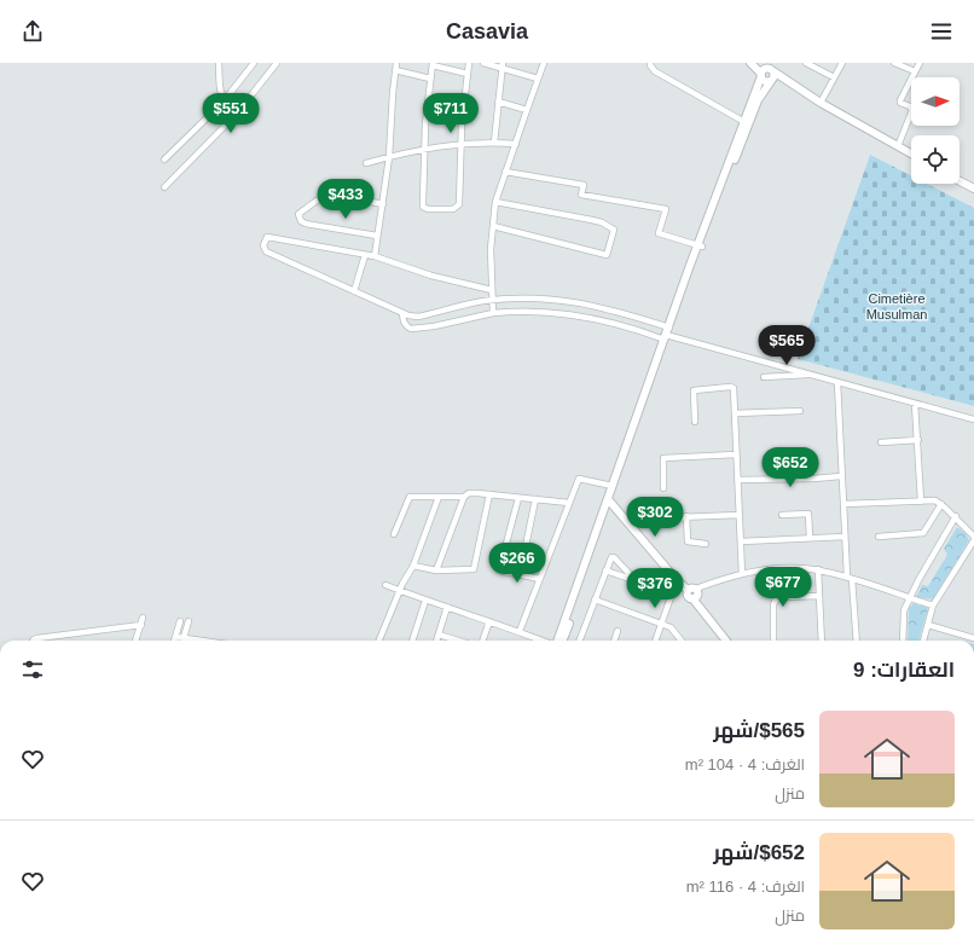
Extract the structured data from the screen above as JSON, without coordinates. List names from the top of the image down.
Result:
{
  "parks": ["Cimetière Musulman"],
  "north": "right",
  "page": {
    "header": "Casavia",
    "price": [
      "$551",
      "$711",
      "$433",
      "$565",
      "$652",
      "$302",
      "$266",
      "$677",
      "$376"
    ],
    "heading": "العقارات: 9",
    "list": [
      {
        "name": "$565/شهر",
        "note": "الغرف: 4 · 104 m² · منزل"
      },
      {
        "name": "$652/شهر",
        "note": "الغرف: 4 · 116 m² · منزل"
      }
    ]
  }
}
